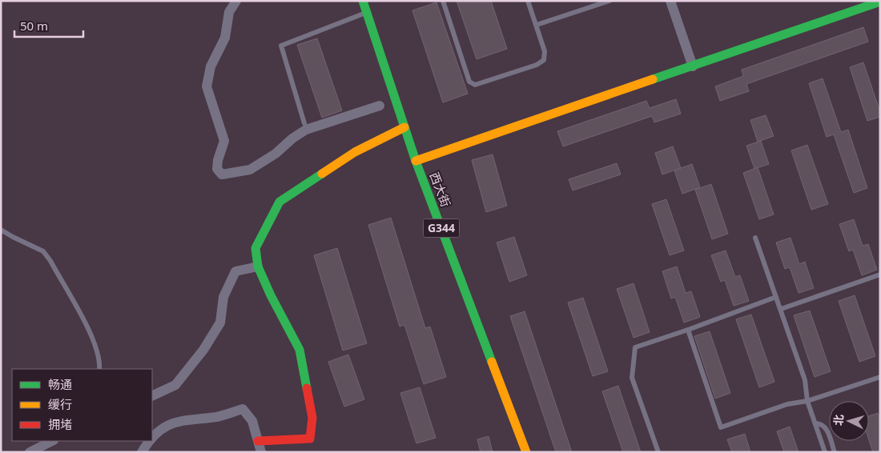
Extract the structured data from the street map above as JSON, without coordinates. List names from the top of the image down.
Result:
{
  "streets": {
    "main road": ["西大街", "G344"]
  },
  "legend": ["畅通", "缓行", "拥堵"],
  "scale_bar": "50 m",
  "north": "left"
}
